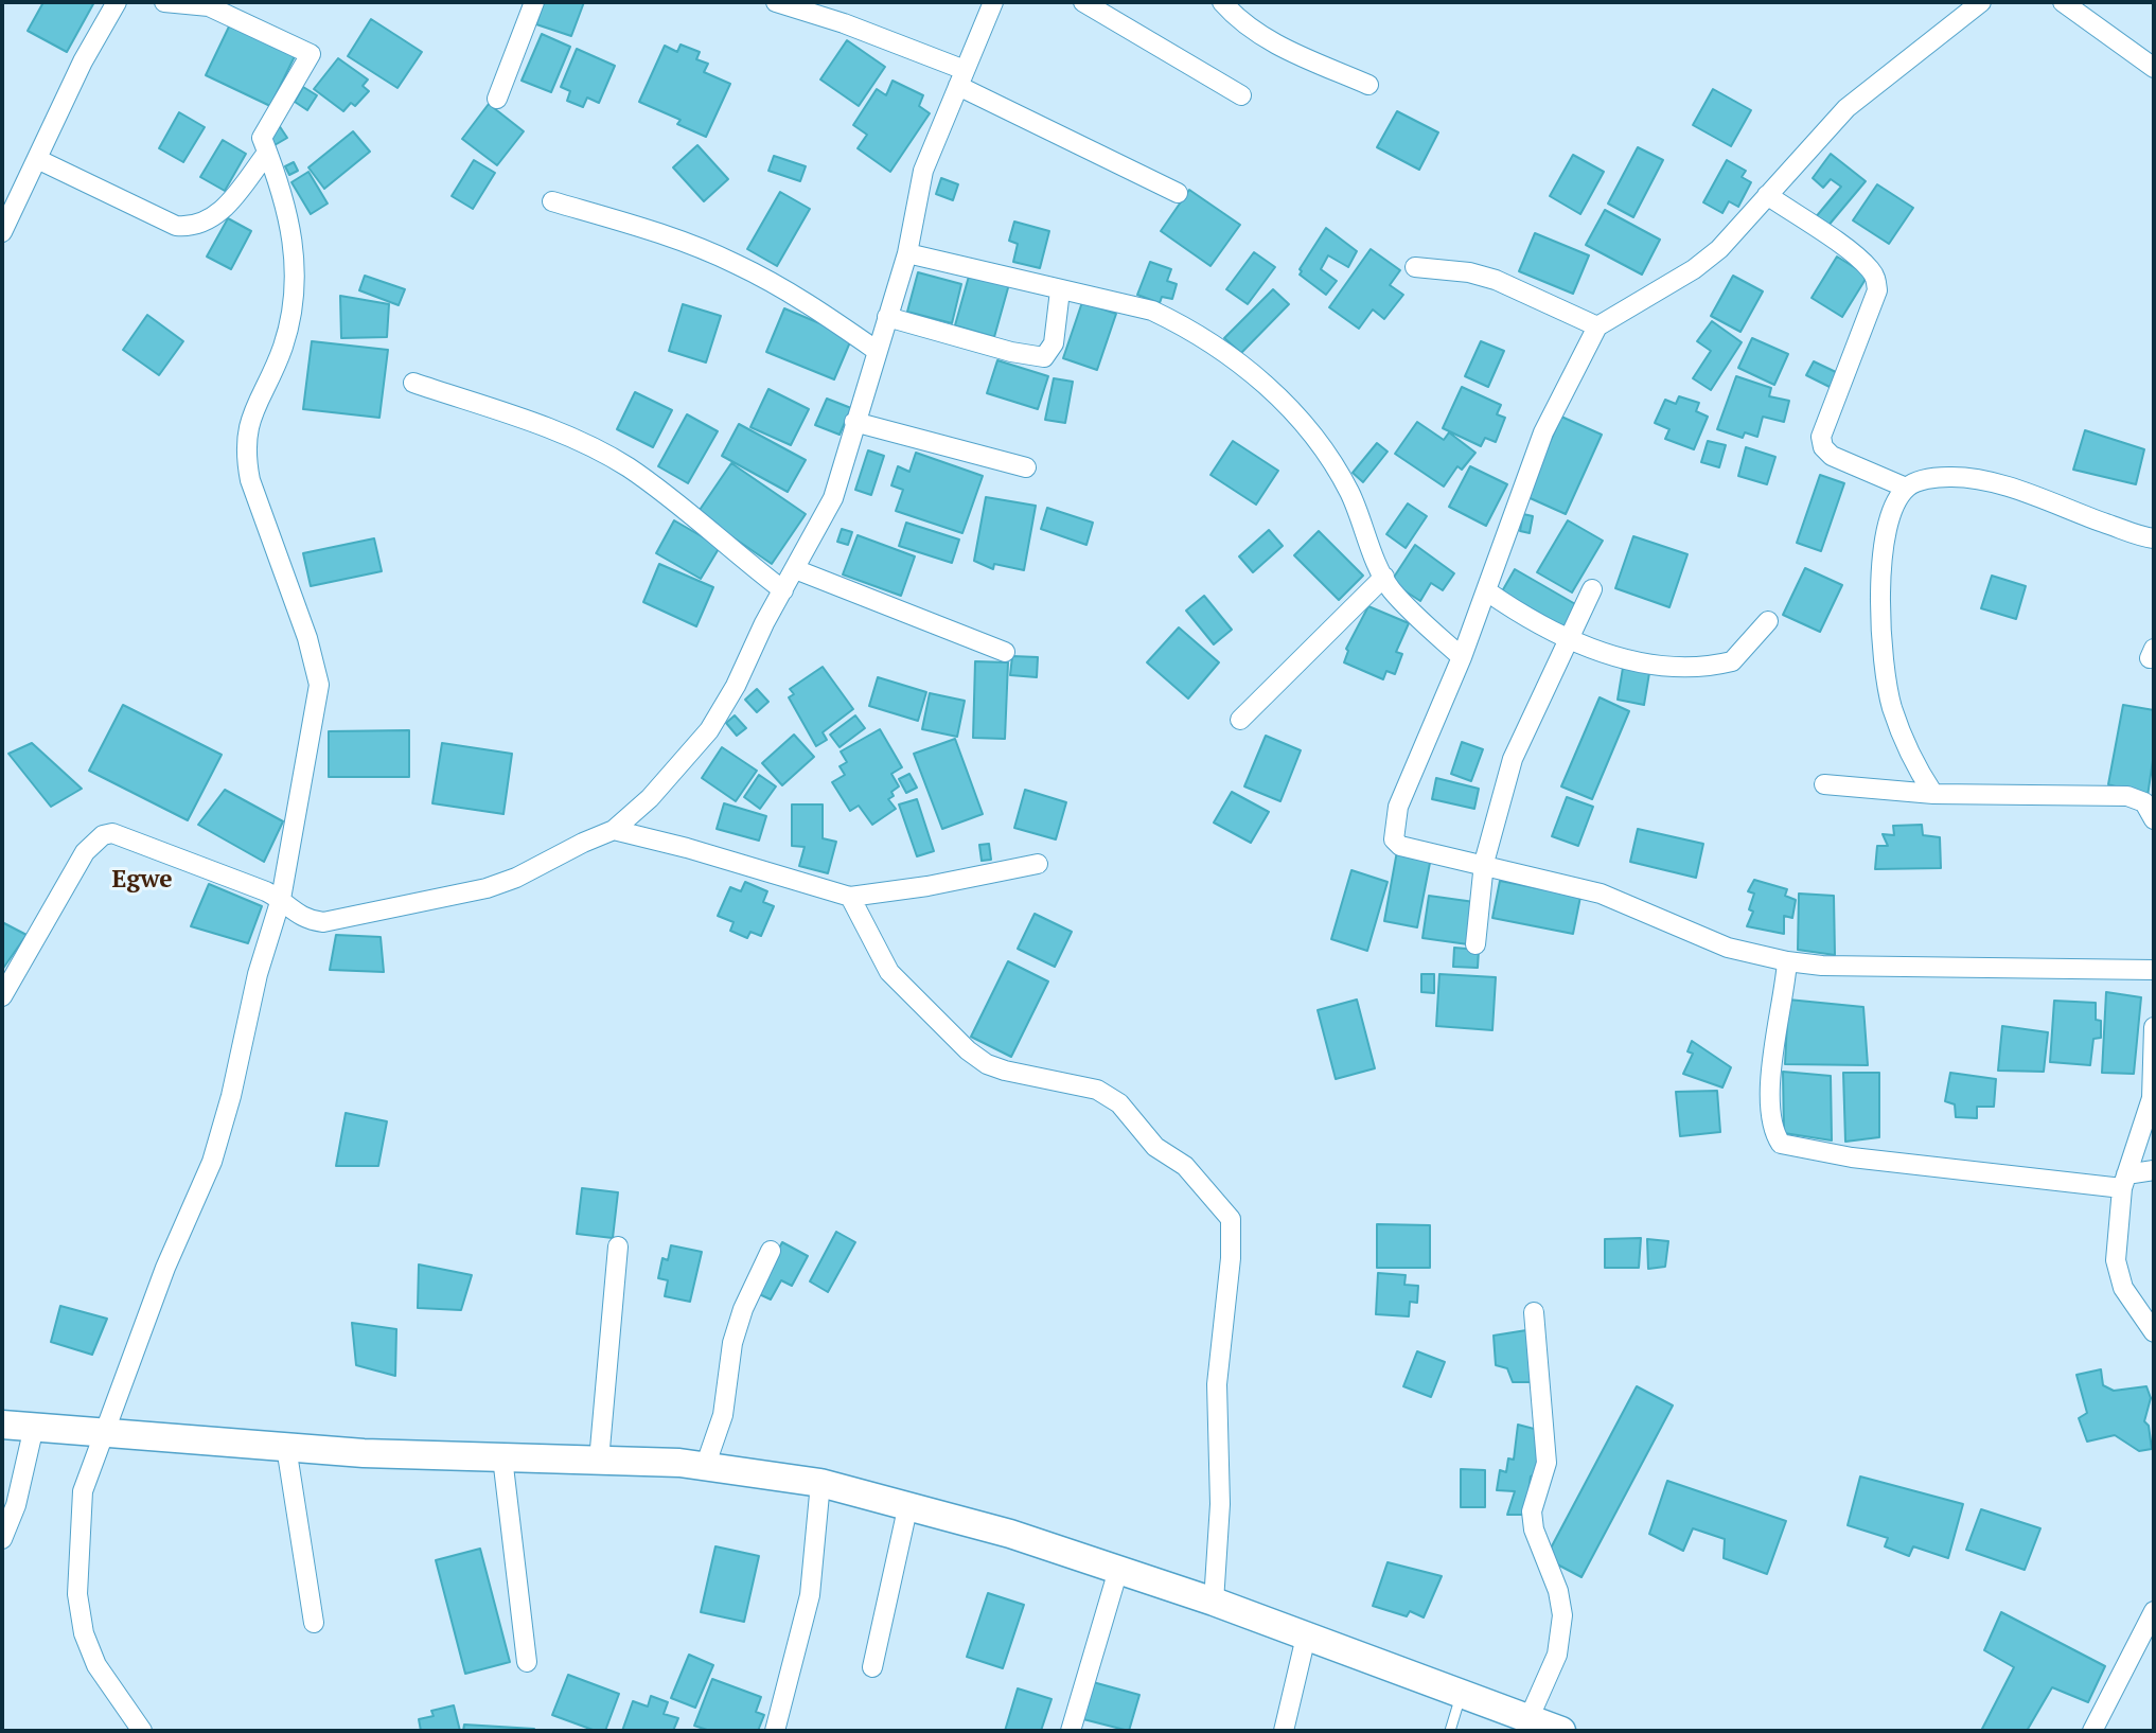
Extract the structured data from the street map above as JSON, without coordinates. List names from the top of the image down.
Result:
{
  "districts": ["Egwe"]
}
